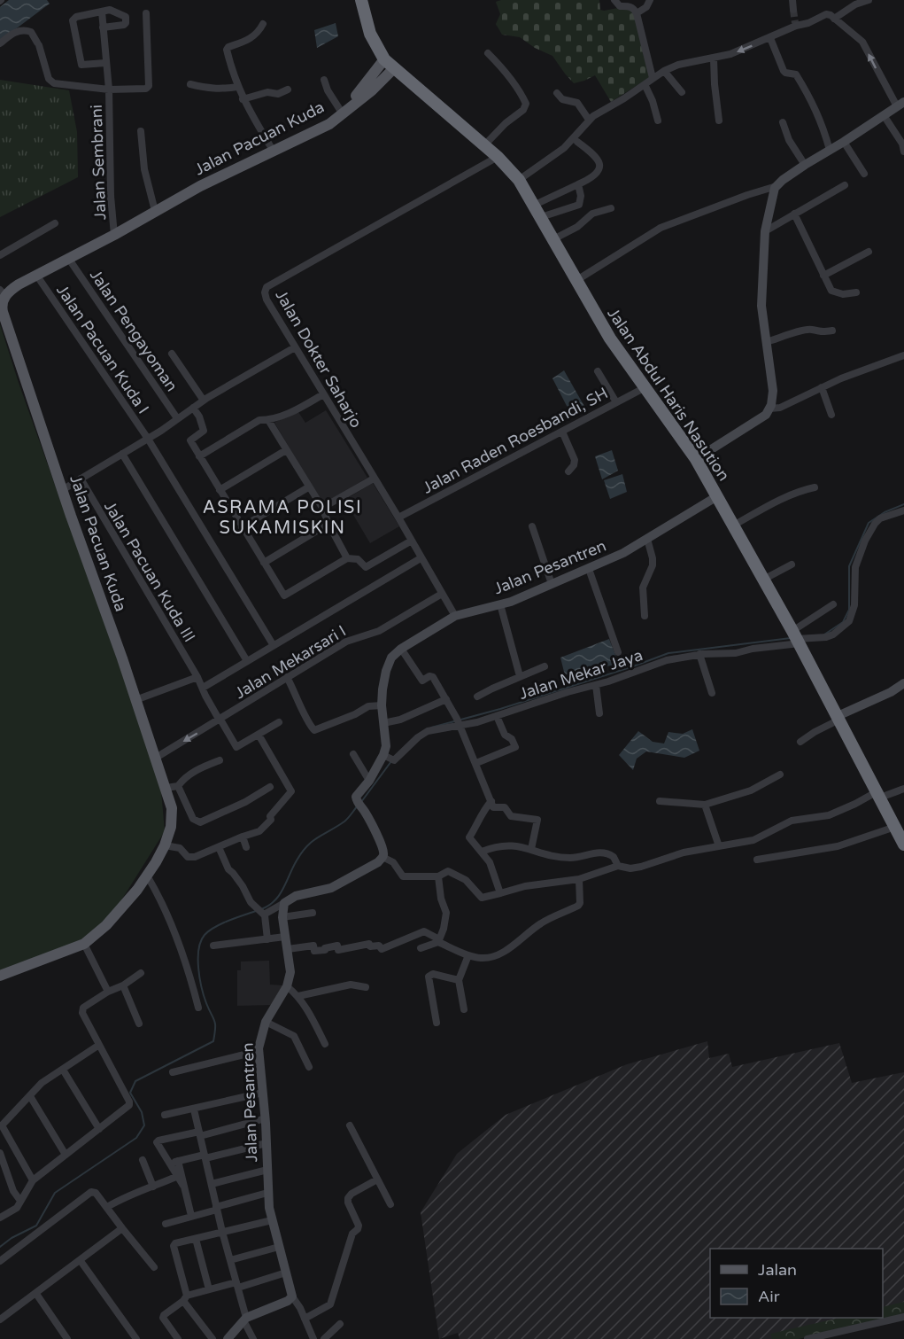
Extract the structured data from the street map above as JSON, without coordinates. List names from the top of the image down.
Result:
{
  "streets": {
    "highway": ["Jalan Abdul Haris Nasution"],
    "main road": ["Jalan Pacuan Kuda"],
    "street": [
      "Jalan Sembrani",
      "Jalan Pengayoman",
      "Jalan Pacuan Kuda I",
      "Jalan Dokter Saharjo",
      "Jalan Raden Roesbandi, SH",
      "Jalan Pesantren",
      "Jalan Pacuan Kuda III",
      "Jalan Mekarsari I",
      "Jalan Mekar Jaya"
    ]
  },
  "crossings": [
    ["Jalan Pacuan Kuda", "Jalan Sembrani"],
    ["Jalan Pacuan Kuda", "Jalan Pengayoman"],
    ["Jalan Pacuan Kuda", "Jalan Pacuan Kuda I"],
    ["Jalan Pacuan Kuda", "Jalan Abdul Haris Nasution"],
    ["Jalan Pacuan Kuda", "Jalan Mekarsari I"],
    ["Jalan Pengayoman", "Jalan Pacuan Kuda I"],
    ["Jalan Dokter Saharjo", "Jalan Abdul Haris Nasution"],
    ["Jalan Dokter Saharjo", "Jalan Raden Roesbandi, SH"],
    ["Jalan Dokter Saharjo", "Jalan Pesantren"],
    ["Jalan Dokter Saharjo", "Jalan Mekarsari I"],
    ["Jalan Abdul Haris Nasution", "Jalan Raden Roesbandi, SH"],
    ["Jalan Abdul Haris Nasution", "Jalan Pesantren"],
    ["Jalan Abdul Haris Nasution", "Jalan Mekar Jaya"],
    ["Jalan Pesantren", "Jalan Mekar Jaya"],
    ["Jalan Pacuan Kuda III", "Jalan Mekarsari I"]
  ],
  "districts": ["ASRAMA POLISI SUKAMISKIN"],
  "legend": ["Jalan", "Air"]
}
